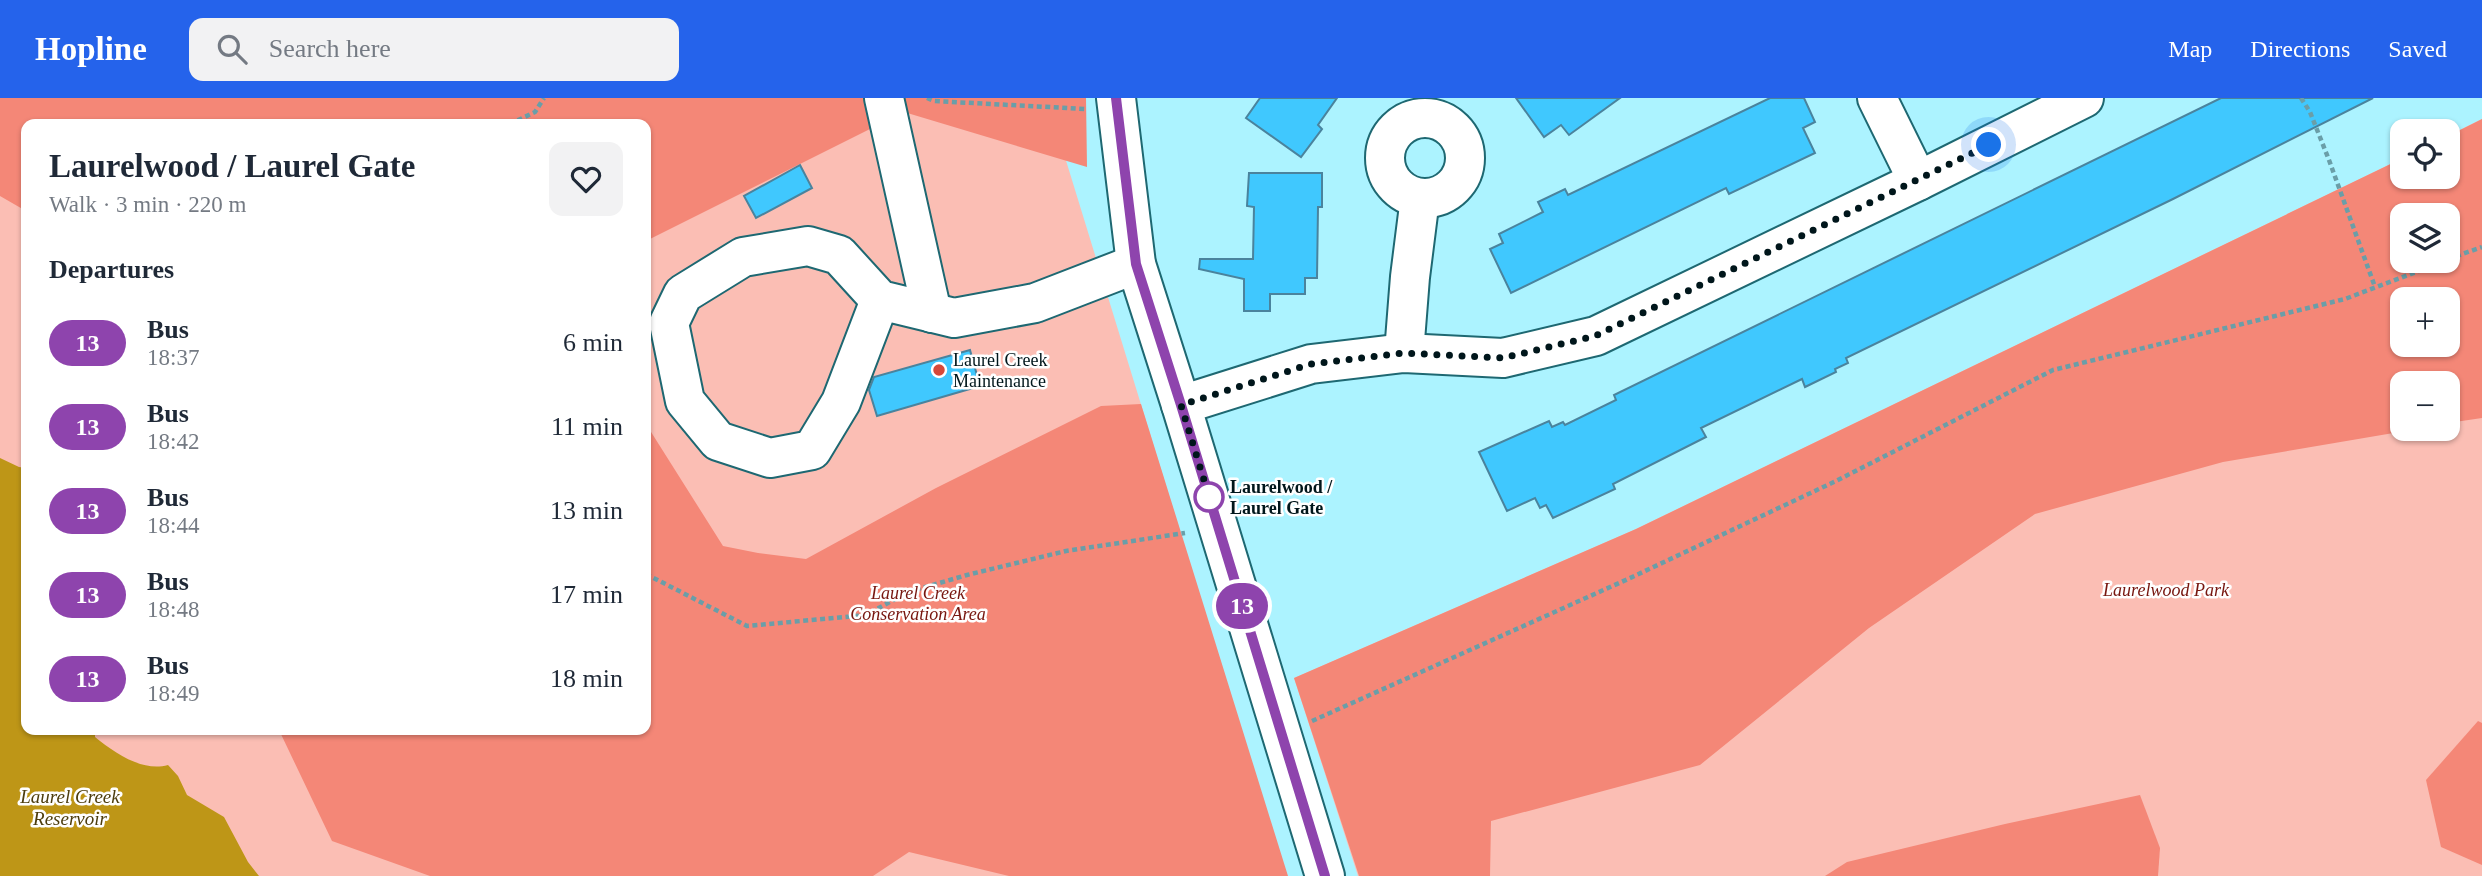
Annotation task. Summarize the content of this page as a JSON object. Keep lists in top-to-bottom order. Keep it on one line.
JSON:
{"water":["Laurel Creek Reservoir"],"parks":["Laurelwood Park","Laurel Creek Conservation Area"],"places":["Laurel Creek Maintenance","Laurelwood / Laurel Gate"],"lines":["bus line 13"],"page":{"header":"Hopline","search":"Search here","nav":["Map","Directions","Saved"],"on_map":"13","map_buttons":["+","−"],"heading":[["Laurelwood / Laurel Gate","Walk · 3 min · 220 m"],"Departures"],"list":[{"mark":"13","name":"Bus","note":"18:37","value":"6 min"},{"mark":"13","name":"Bus","note":"18:42","value":"11 min"},{"mark":"13","name":"Bus","note":"18:44","value":"13 min"},{"mark":"13","name":"Bus","note":"18:48","value":"17 min"},{"mark":"13","name":"Bus","note":"18:49","value":"18 min"}]}}
